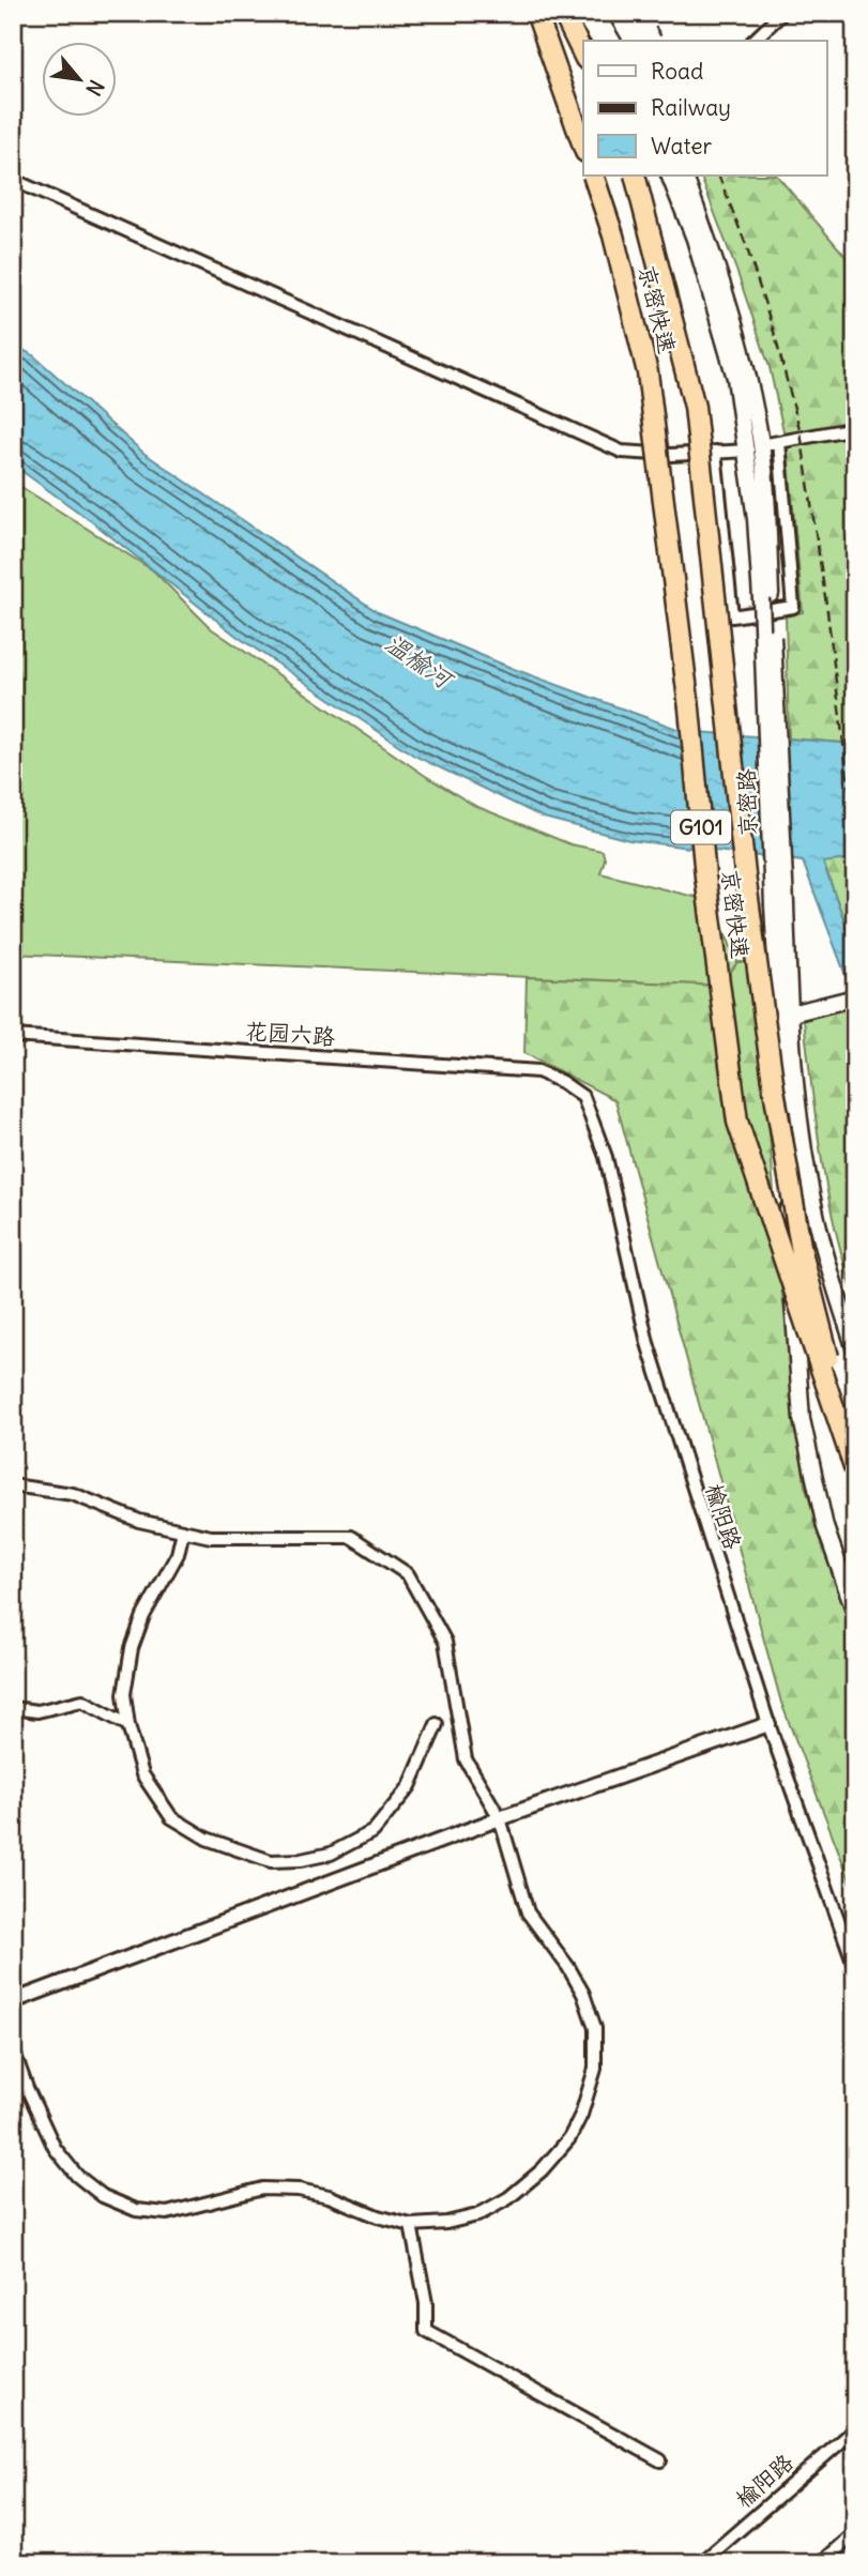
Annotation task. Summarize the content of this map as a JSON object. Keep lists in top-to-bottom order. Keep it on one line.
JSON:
{"streets":{"highway":["京密快速","G101"],"main road":["京密路"],"street":["花园六路","榆阳路"]},"crossings":[["花园六路","榆阳路"]],"water":["温榆河"],"legend":["Road","Railway","Water"],"north":"bottom right"}
